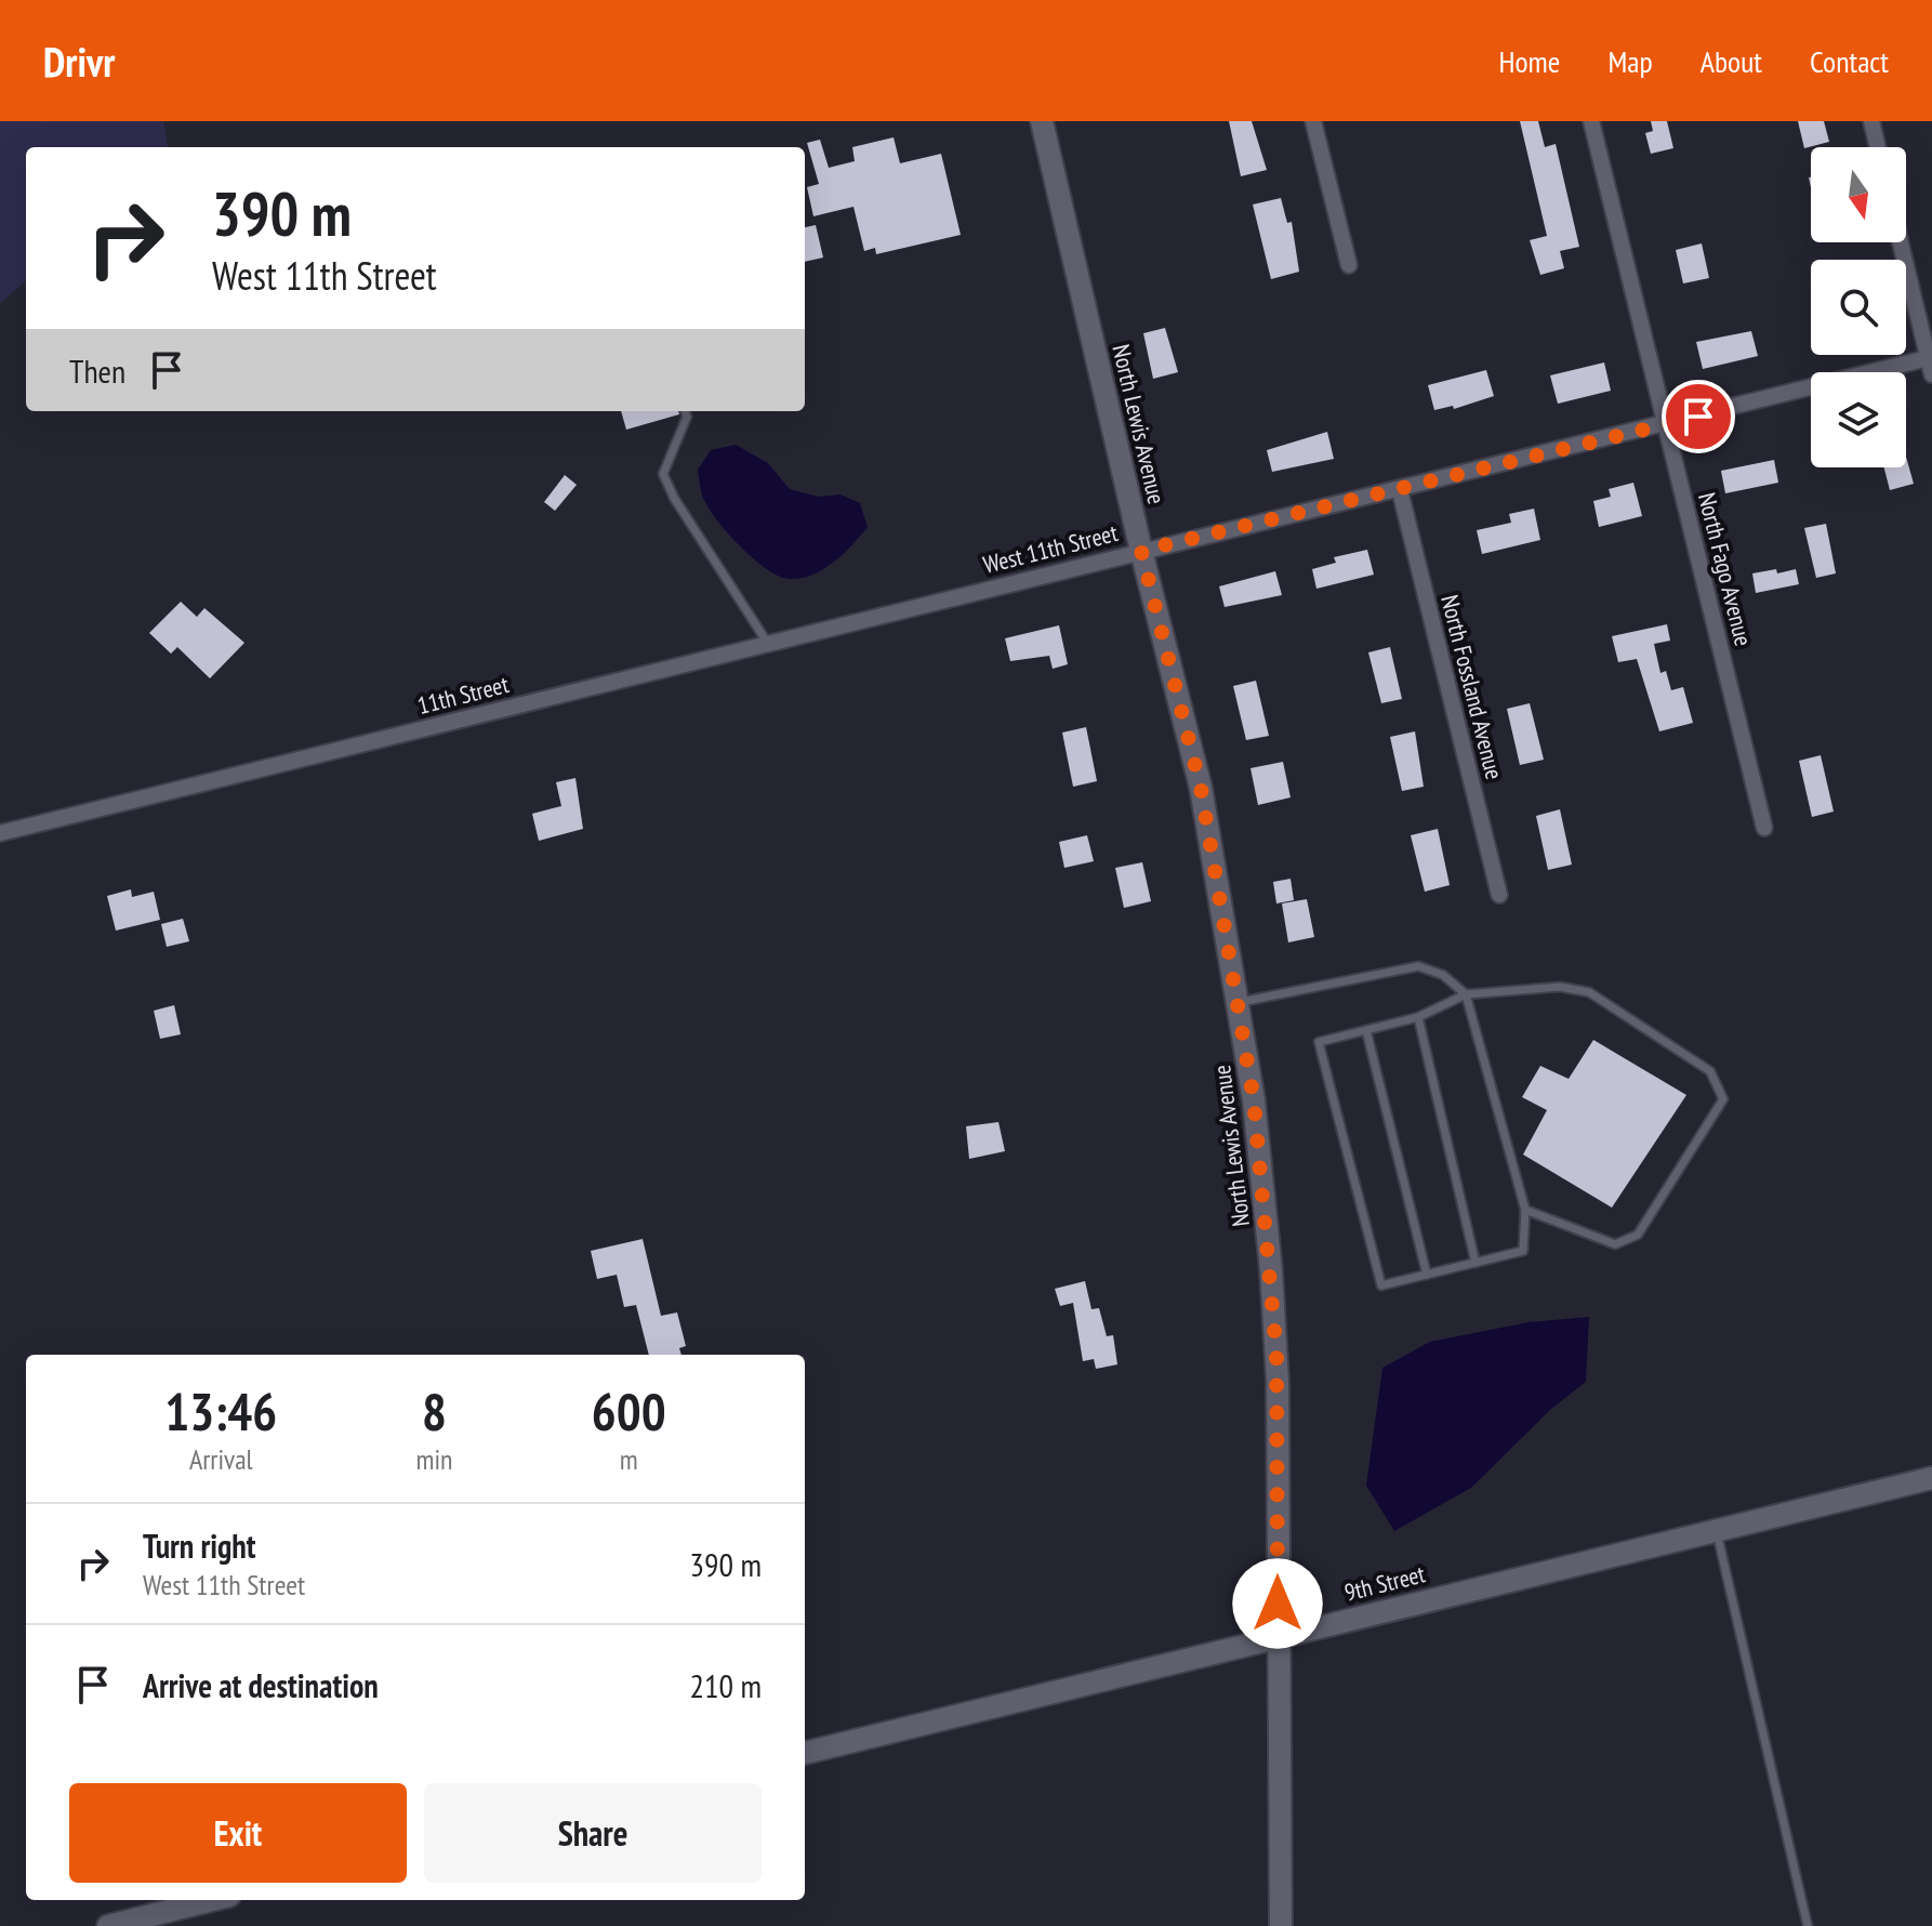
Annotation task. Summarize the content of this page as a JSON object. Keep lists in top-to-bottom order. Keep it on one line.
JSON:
{"streets":{"main road":["North Lewis Avenue","9th Street"],"street":["West 11th Street","North Fago Avenue","North Fossland Avenue","11th Street"]},"crossings":[["North Lewis Avenue","West 11th Street"],["North Lewis Avenue","9th Street"],["West 11th Street","North Fago Avenue"],["West 11th Street","North Fossland Avenue"],["West 11th Street","11th Street"]],"north":"bottom","page":{"header":"Drivr","nav":["Home","Map","About","Contact"],"turn":["390 m","West 11th Street"],"then":"Then","eta":["13:46","Arrival","8","min","600","m"],"list":[{"name":"Turn right","note":"West 11th Street","value":"390 m"},{"name":"Arrive at destination","value":"210 m"}],"buttons":["Exit","Share"]}}
